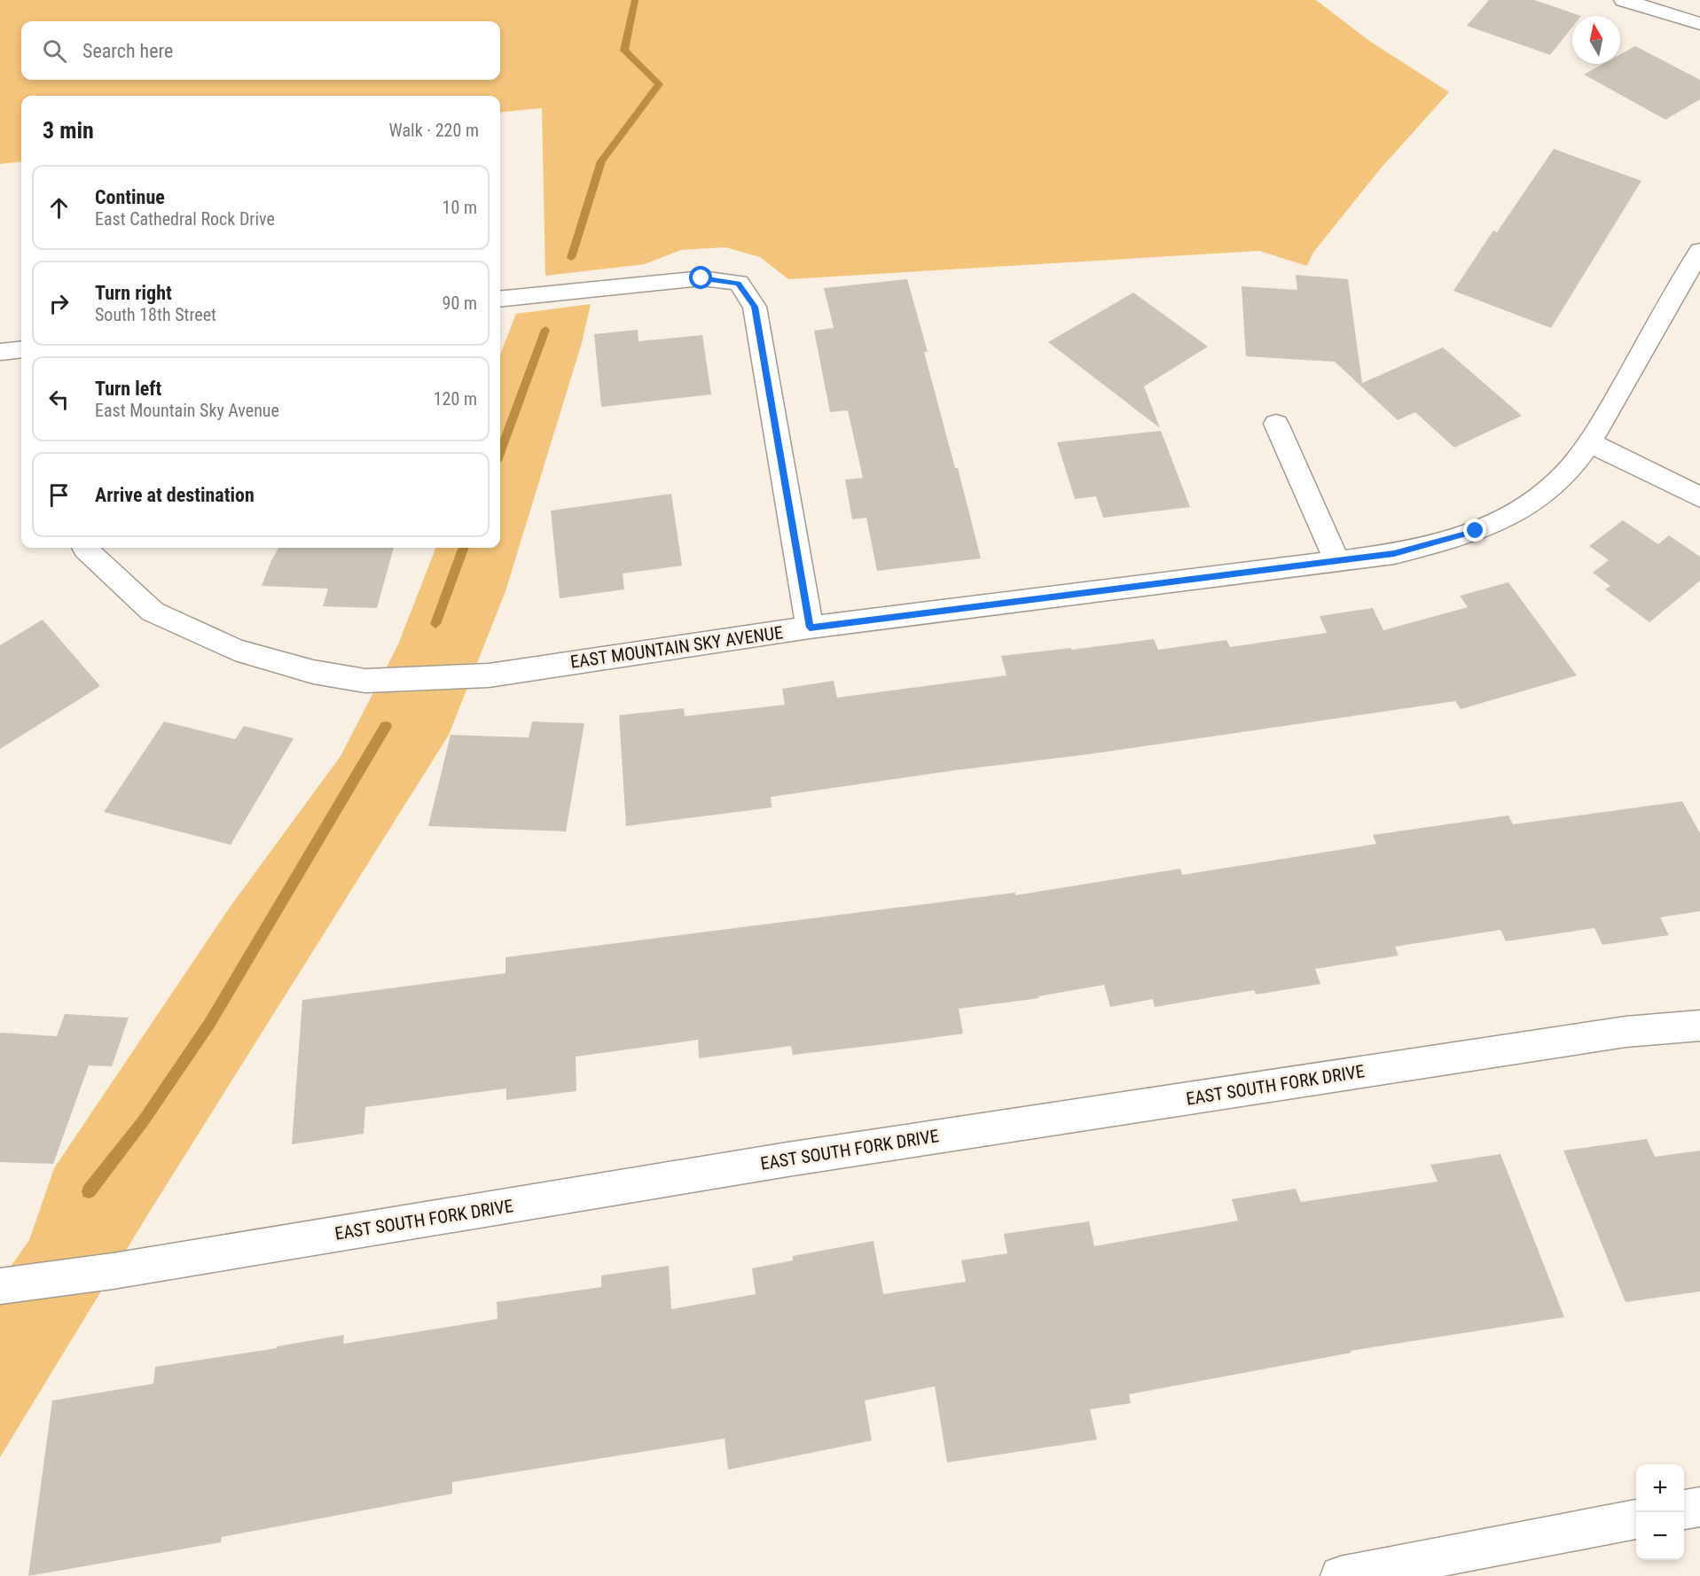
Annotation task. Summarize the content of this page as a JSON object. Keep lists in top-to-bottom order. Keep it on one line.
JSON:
{"streets":{"street":["EAST MOUNTAIN SKY AVENUE","EAST SOUTH FORK DRIVE"]},"north":"top","page":{"search":"Search here","heading":["3 min","Walk · 220 m"],"list":[["Continue","East Cathedral Rock Drive","10 m"],["Turn right","South 18th Street","90 m"],["Turn left","East Mountain Sky Avenue","120 m"],"Arrive at destination"],"map_buttons":["+","−"]}}
